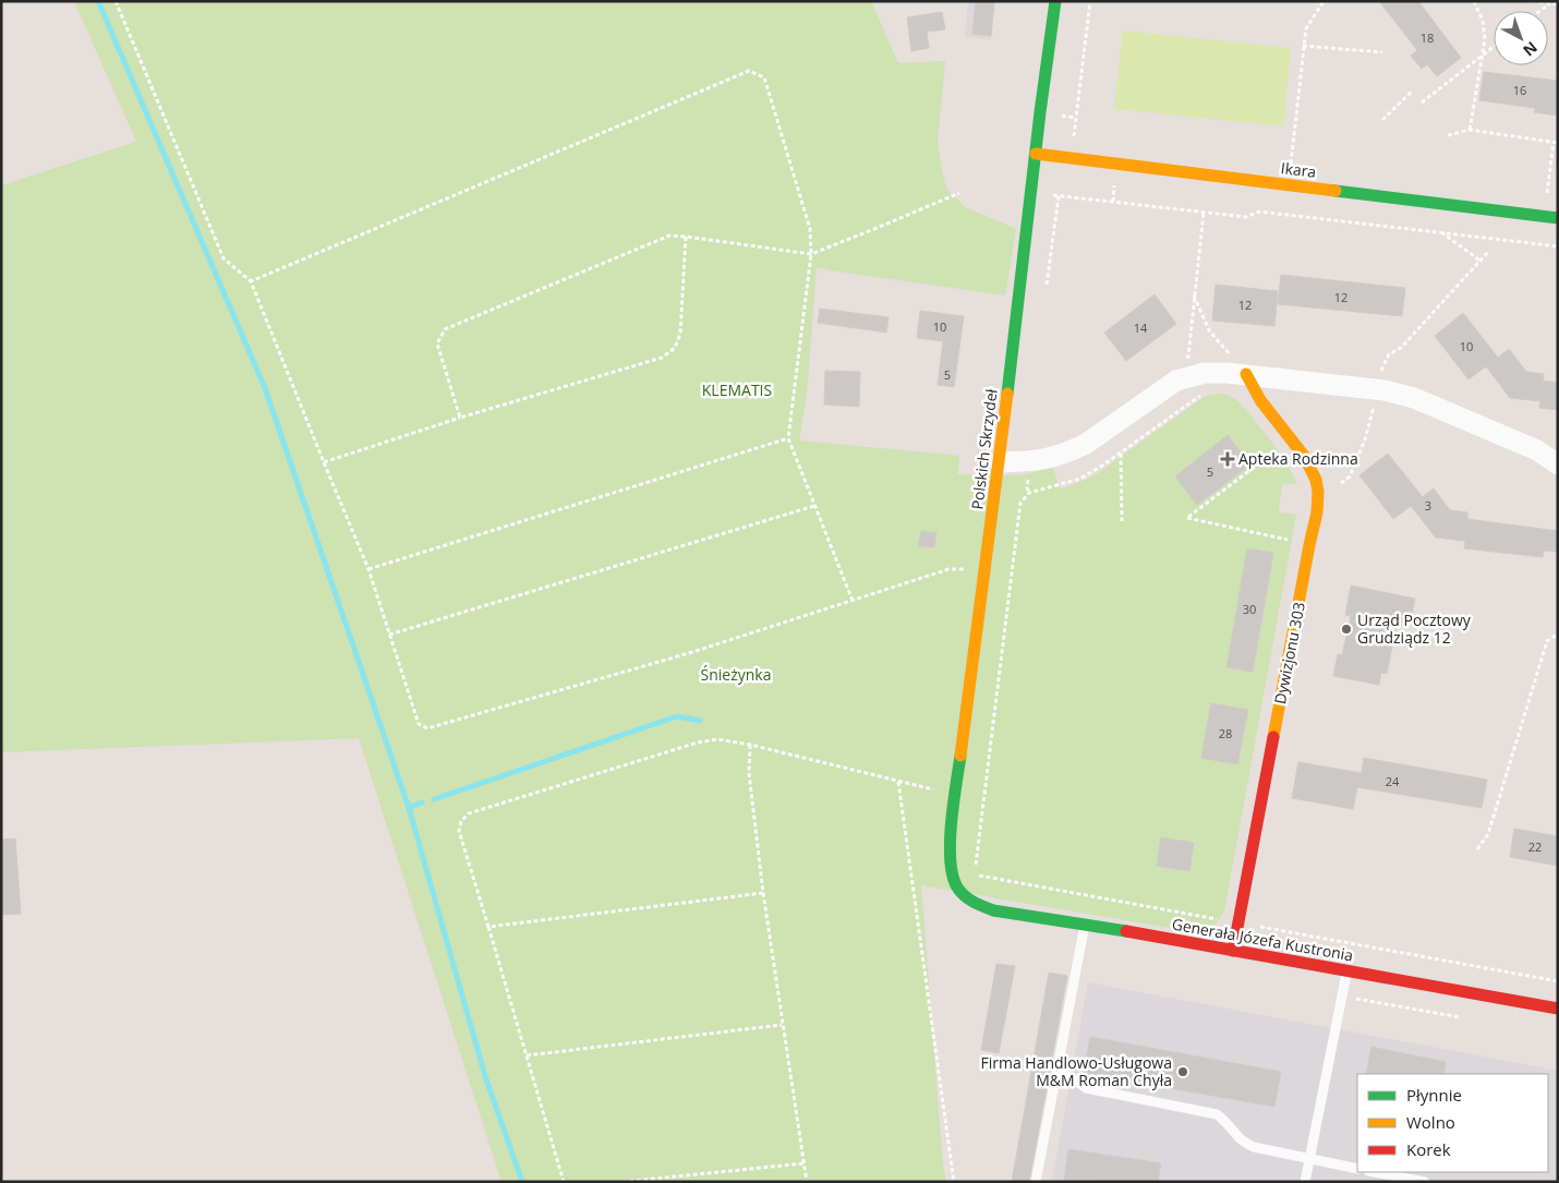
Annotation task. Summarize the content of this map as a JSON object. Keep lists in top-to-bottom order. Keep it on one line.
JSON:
{"streets":{"street":["Ikara","Polskich Skrzydeł","Dywizjonu 303","Generała Józefa Kustronia"]},"crossings":[["Ikara","Polskich Skrzydeł"],["Polskich Skrzydeł","Generała Józefa Kustronia"],["Dywizjonu 303","Generała Józefa Kustronia"]],"parks":["KLEMATIS","Śnieżynka"],"places":{"health":["Apteka Rodzinna"],"other":["Urząd Pocztowy Grudziądz 12","Firma Handlowo-Usługowa M&M Roman Chyła"]},"house_numbers":["18","16","12","12","10","14","10","5","5","3","30","28","24","22"],"legend":["Płynnie","Wolno","Korek"],"north":"bottom right"}
